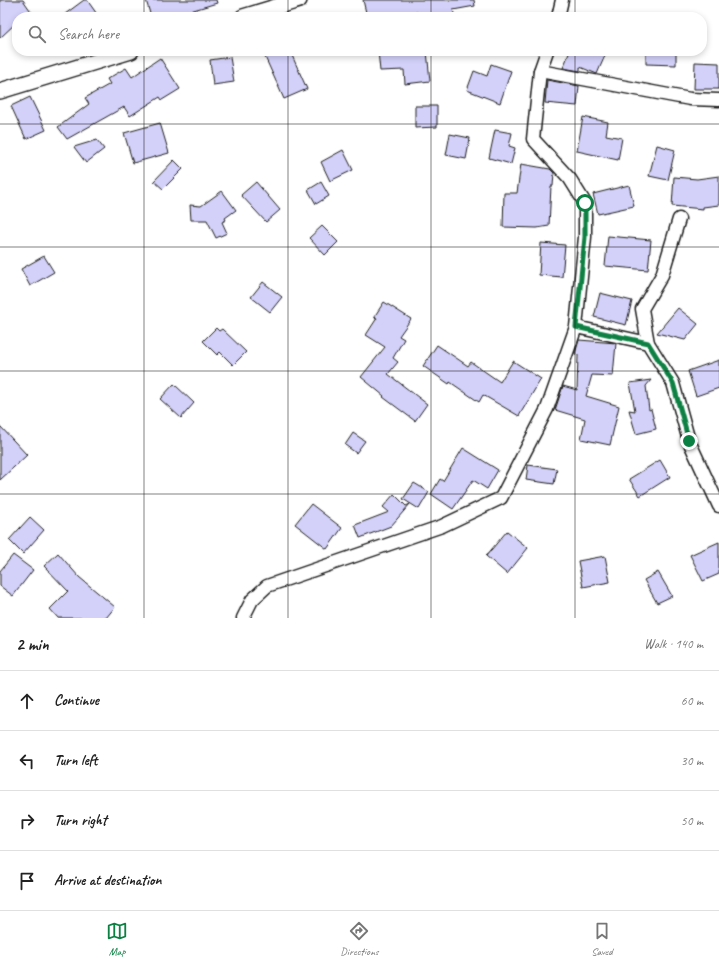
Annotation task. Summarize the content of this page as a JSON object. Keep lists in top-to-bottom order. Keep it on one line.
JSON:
{"page":{"search":"Search here","heading":["2 min","Walk · 140 m"],"list":[["Continue","60 m"],["Turn left","30 m"],["Turn right","50 m"],"Arrive at destination"],"nav":["Map","Directions","Saved"]}}
